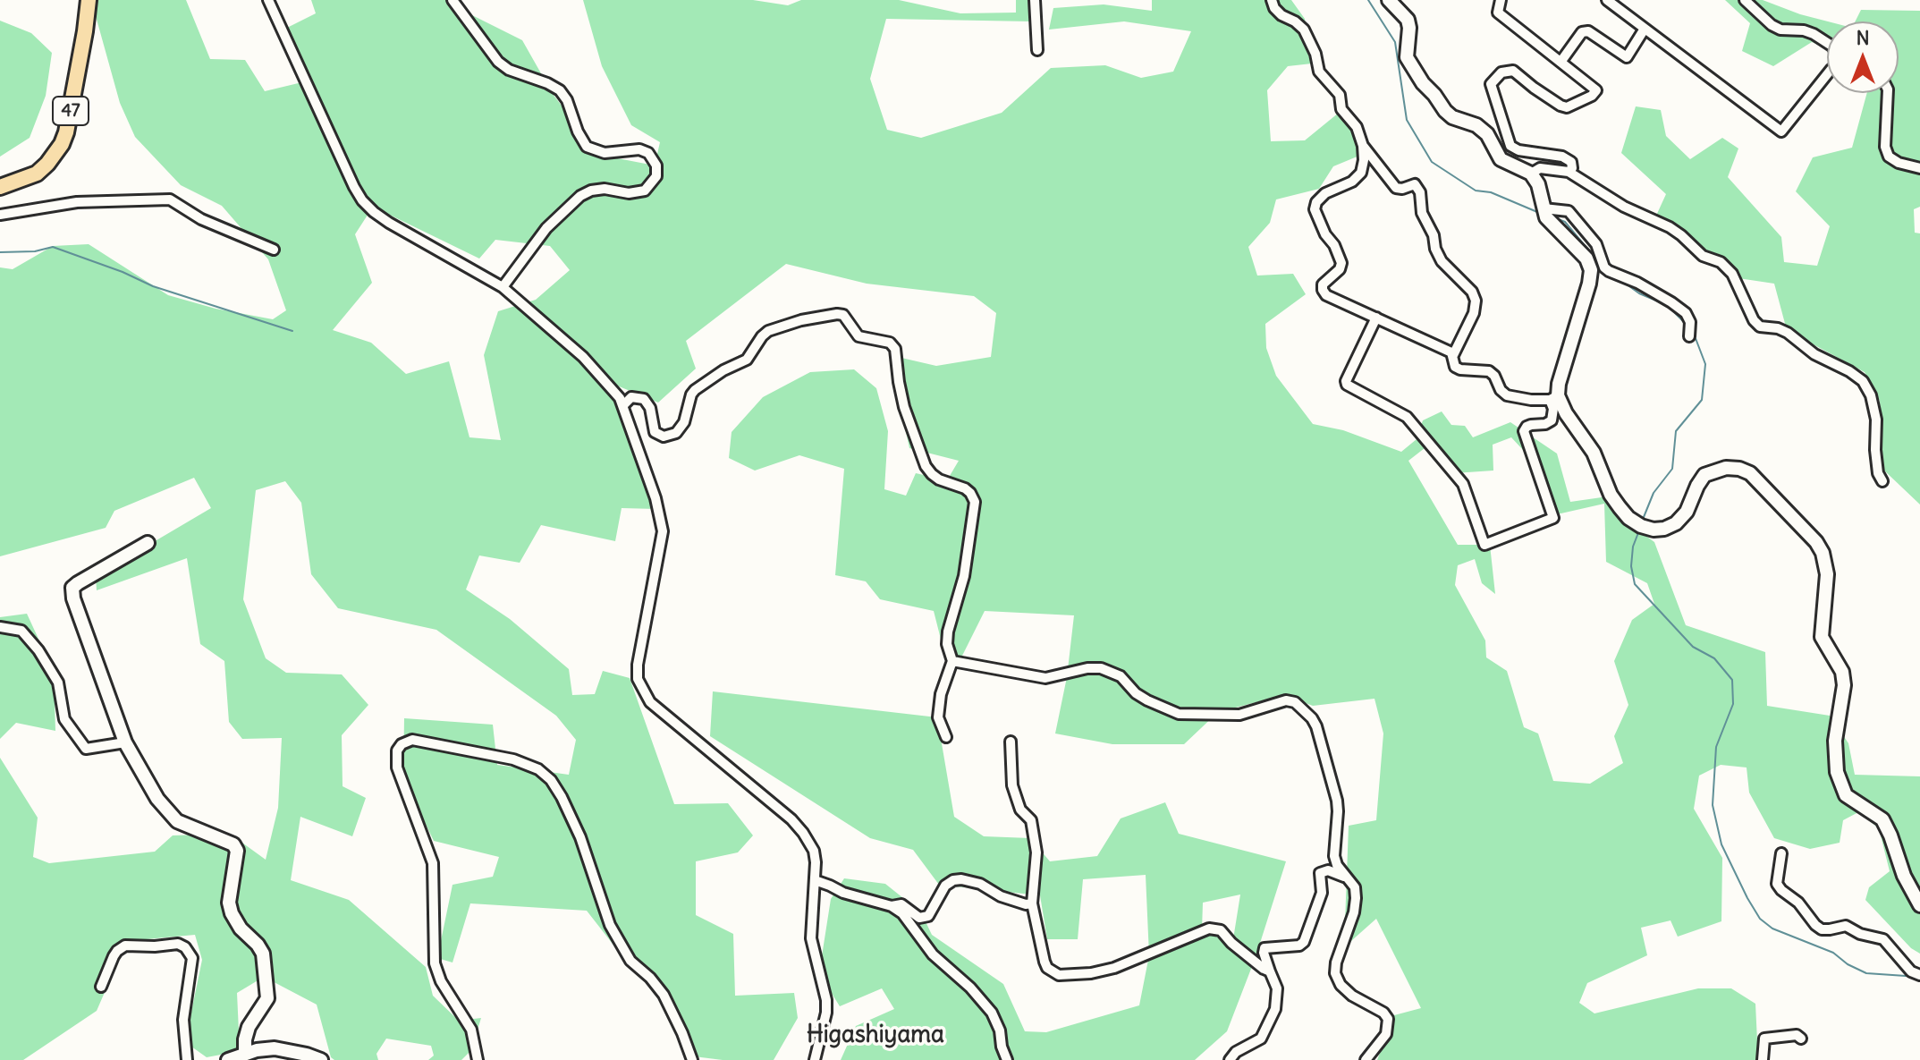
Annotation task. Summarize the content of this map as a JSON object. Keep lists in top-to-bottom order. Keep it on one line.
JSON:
{"streets":{"main road":["47"]},"districts":["Higashiyama"],"north":"top"}
